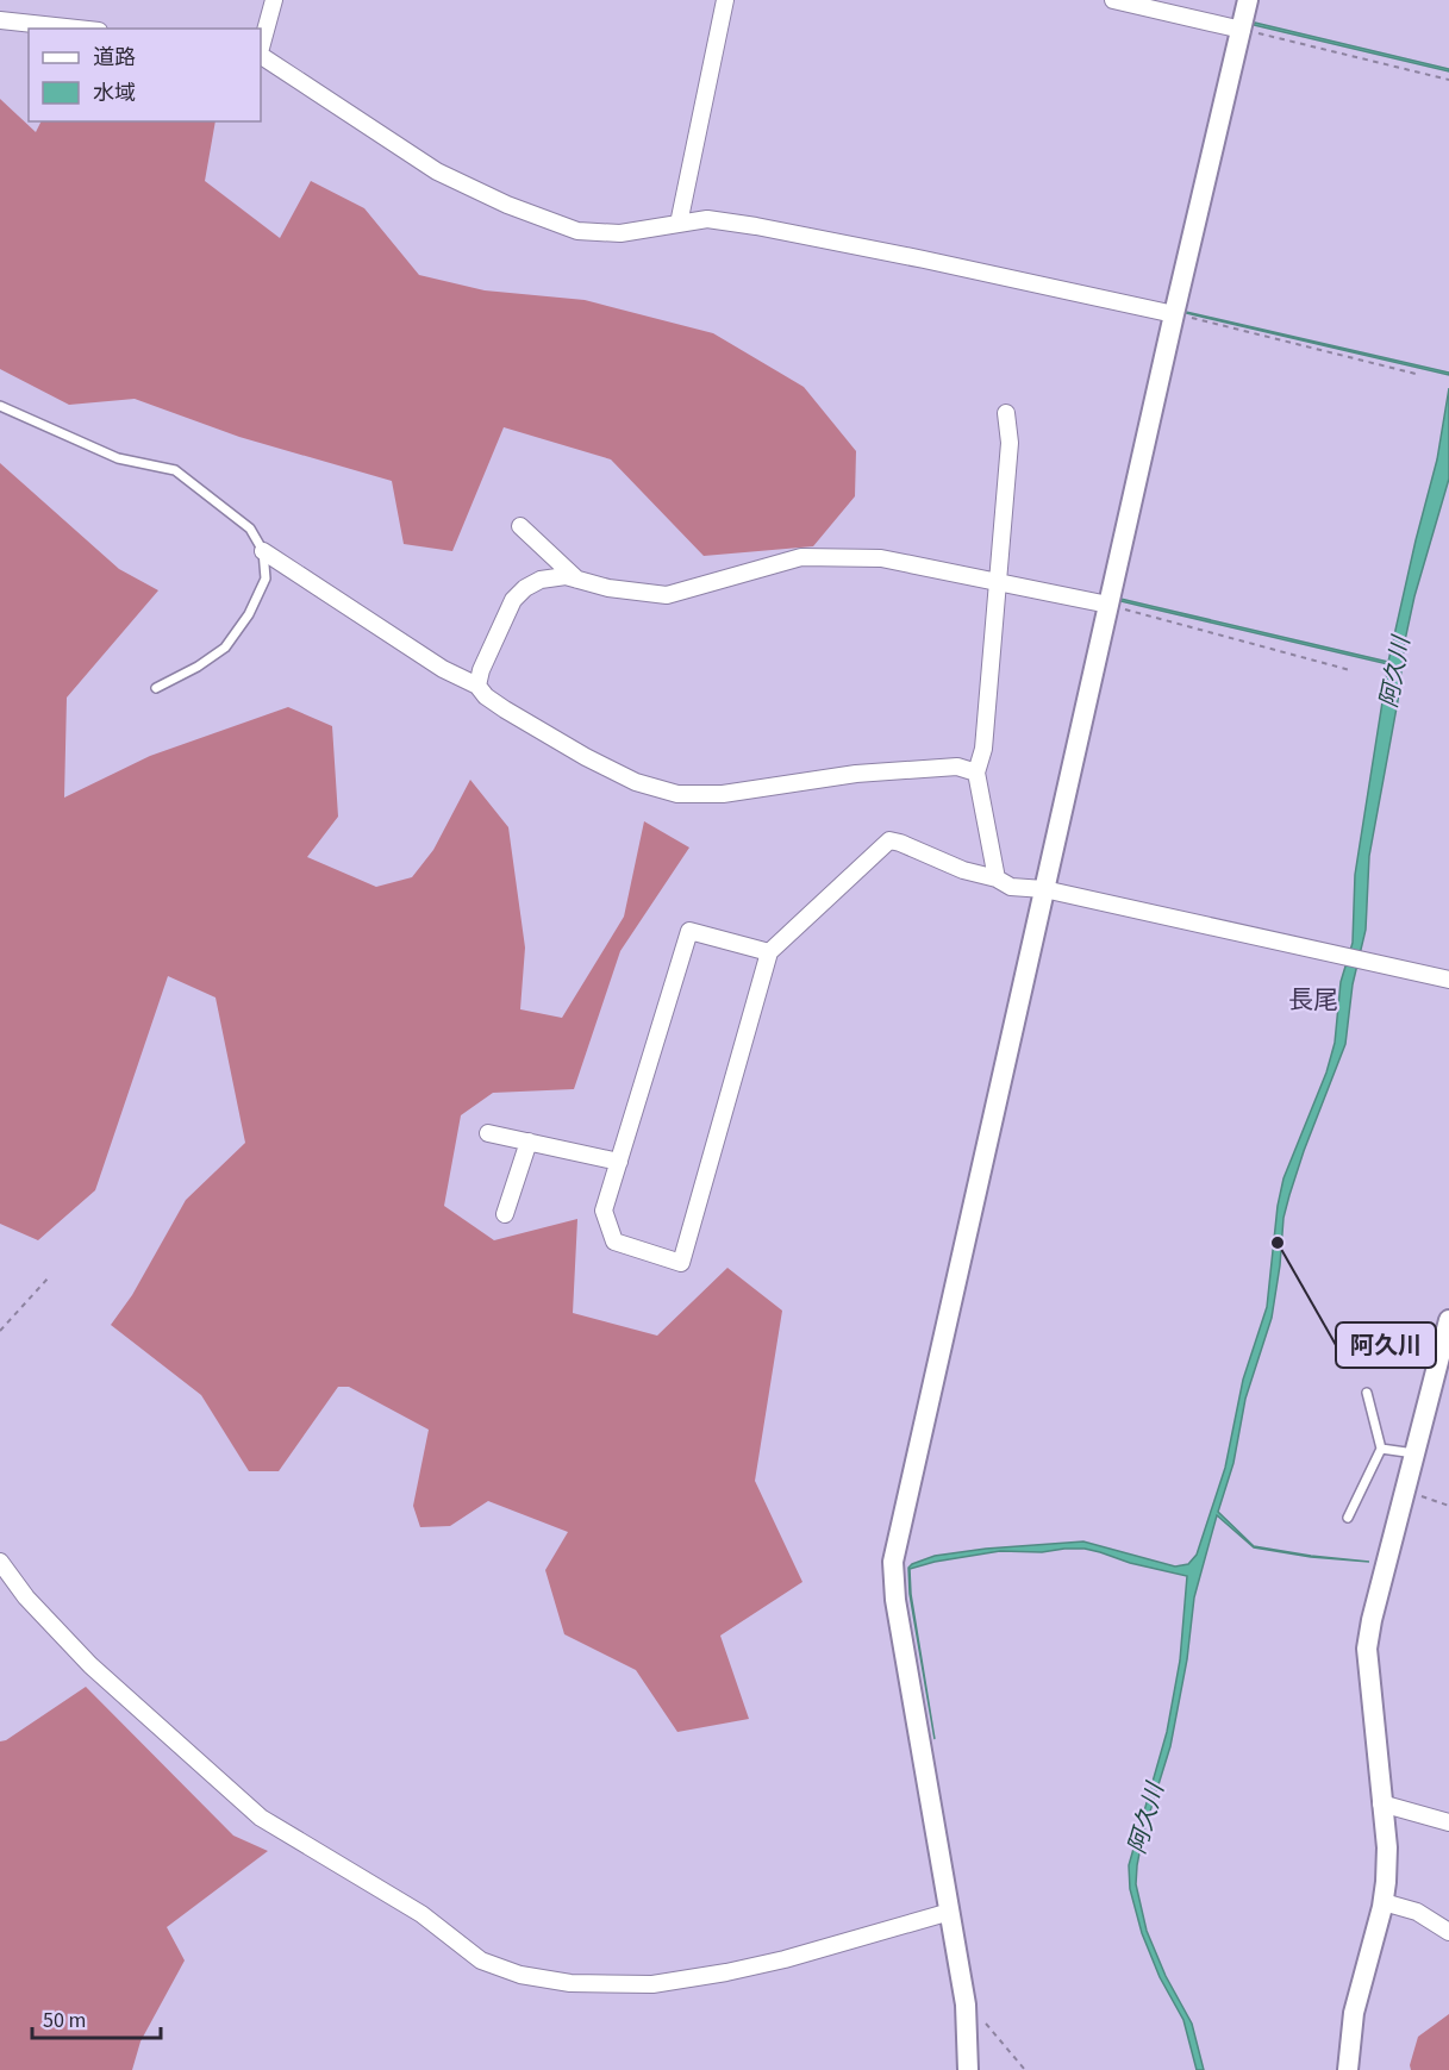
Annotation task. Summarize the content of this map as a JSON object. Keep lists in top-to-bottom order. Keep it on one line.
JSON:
{"districts":["長尾"],"water":["阿久川"],"places":["阿久川"],"legend":["道路","水域"],"scale_bar":"50 m"}
